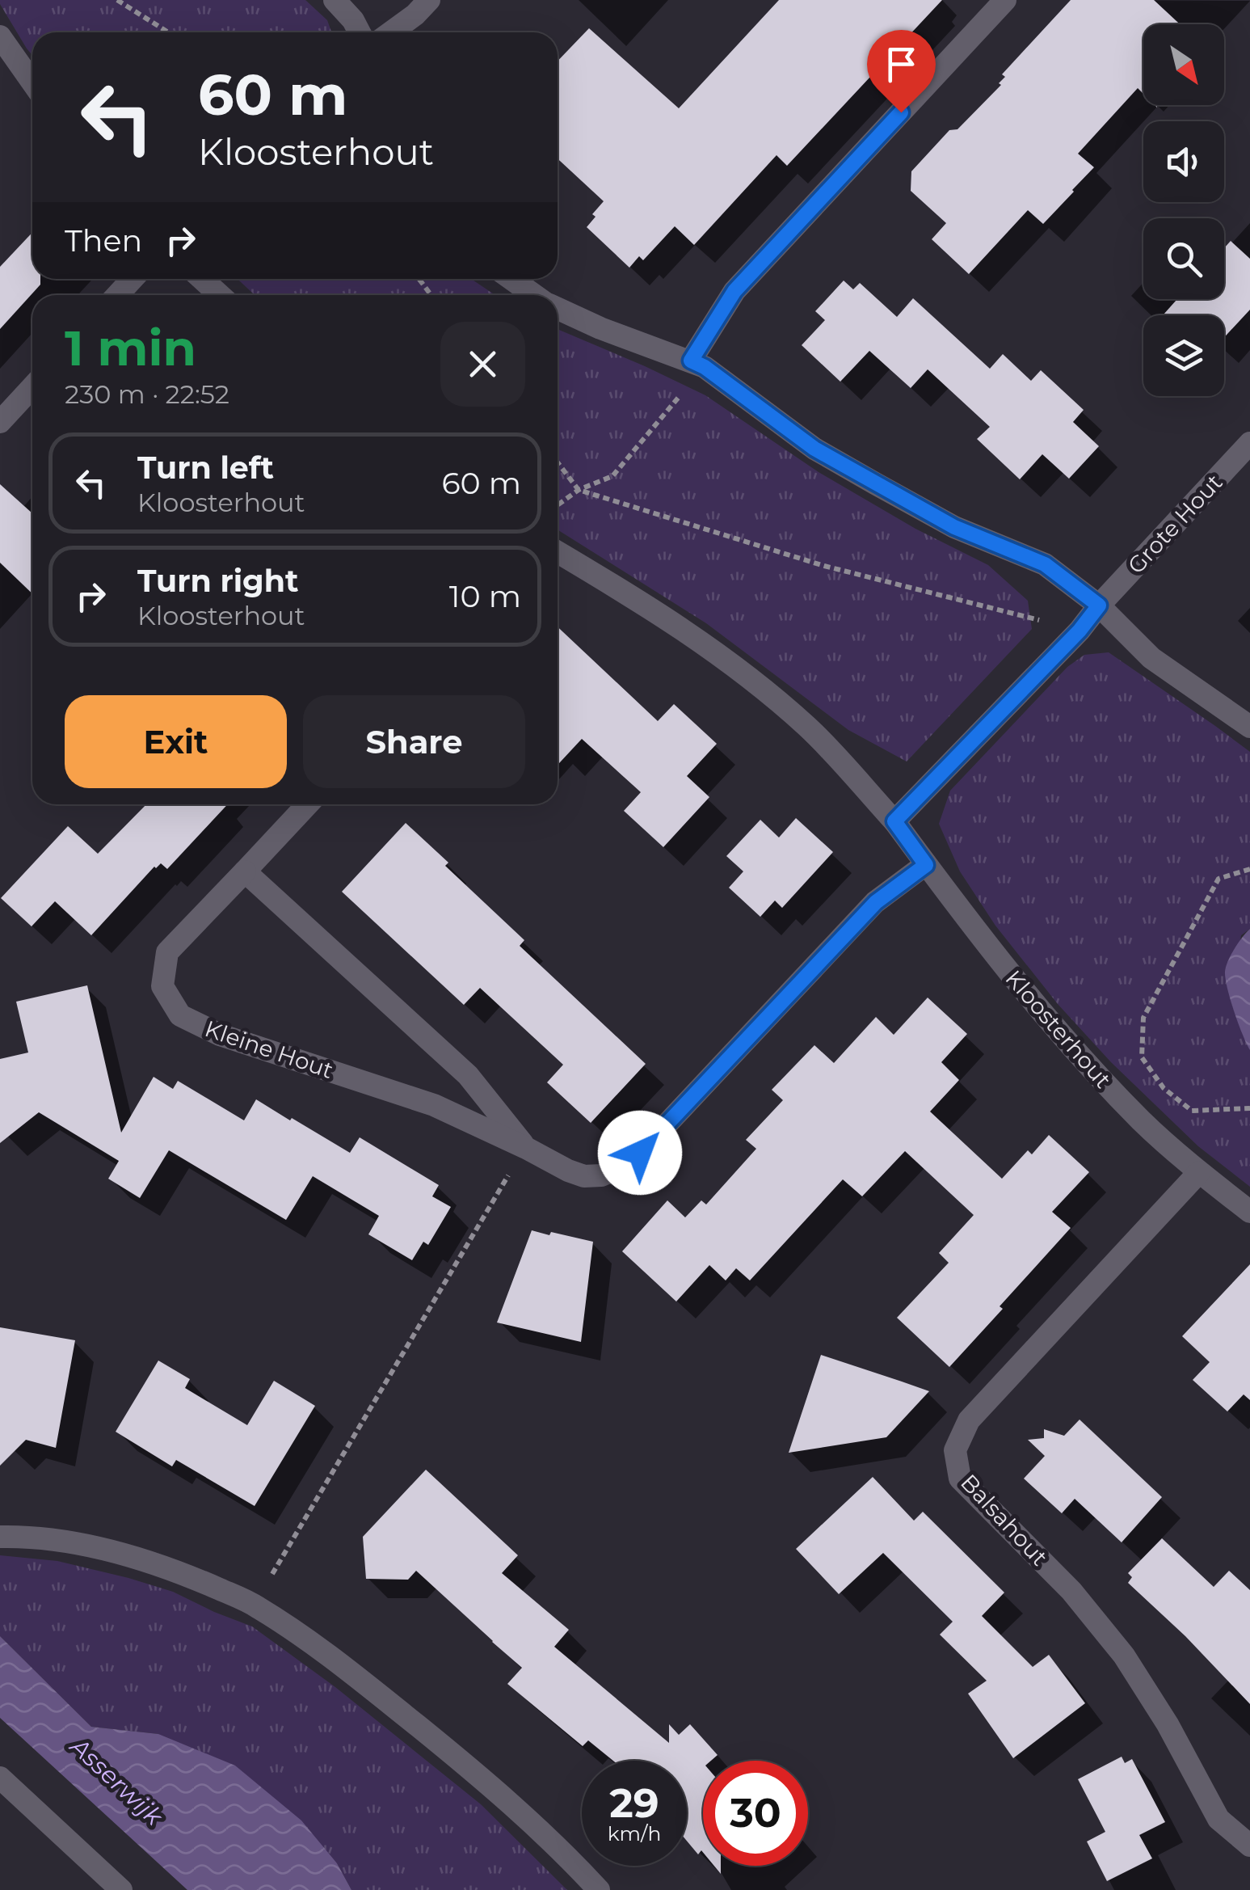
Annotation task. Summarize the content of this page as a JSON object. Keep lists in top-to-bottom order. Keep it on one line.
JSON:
{"streets":{"street":["Grote Hout","Kloosterhout","Kleine Hout","Balsahout"]},"crossings":[["Kloosterhout","Kleine Hout"],["Kloosterhout","Balsahout"]],"water":["Asserwijk"],"north":"bottom right","page":{"turn":["60 m","Kloosterhout"],"then":"Then","heading":["1 min","230 m · 22:52"],"list":[{"name":"Turn left","note":"Kloosterhout","value":"60 m"},{"name":"Turn right","note":"Kloosterhout","value":"10 m"}],"buttons":["Exit","Share"],"speed":"29 km/h","limit":"30"}}
